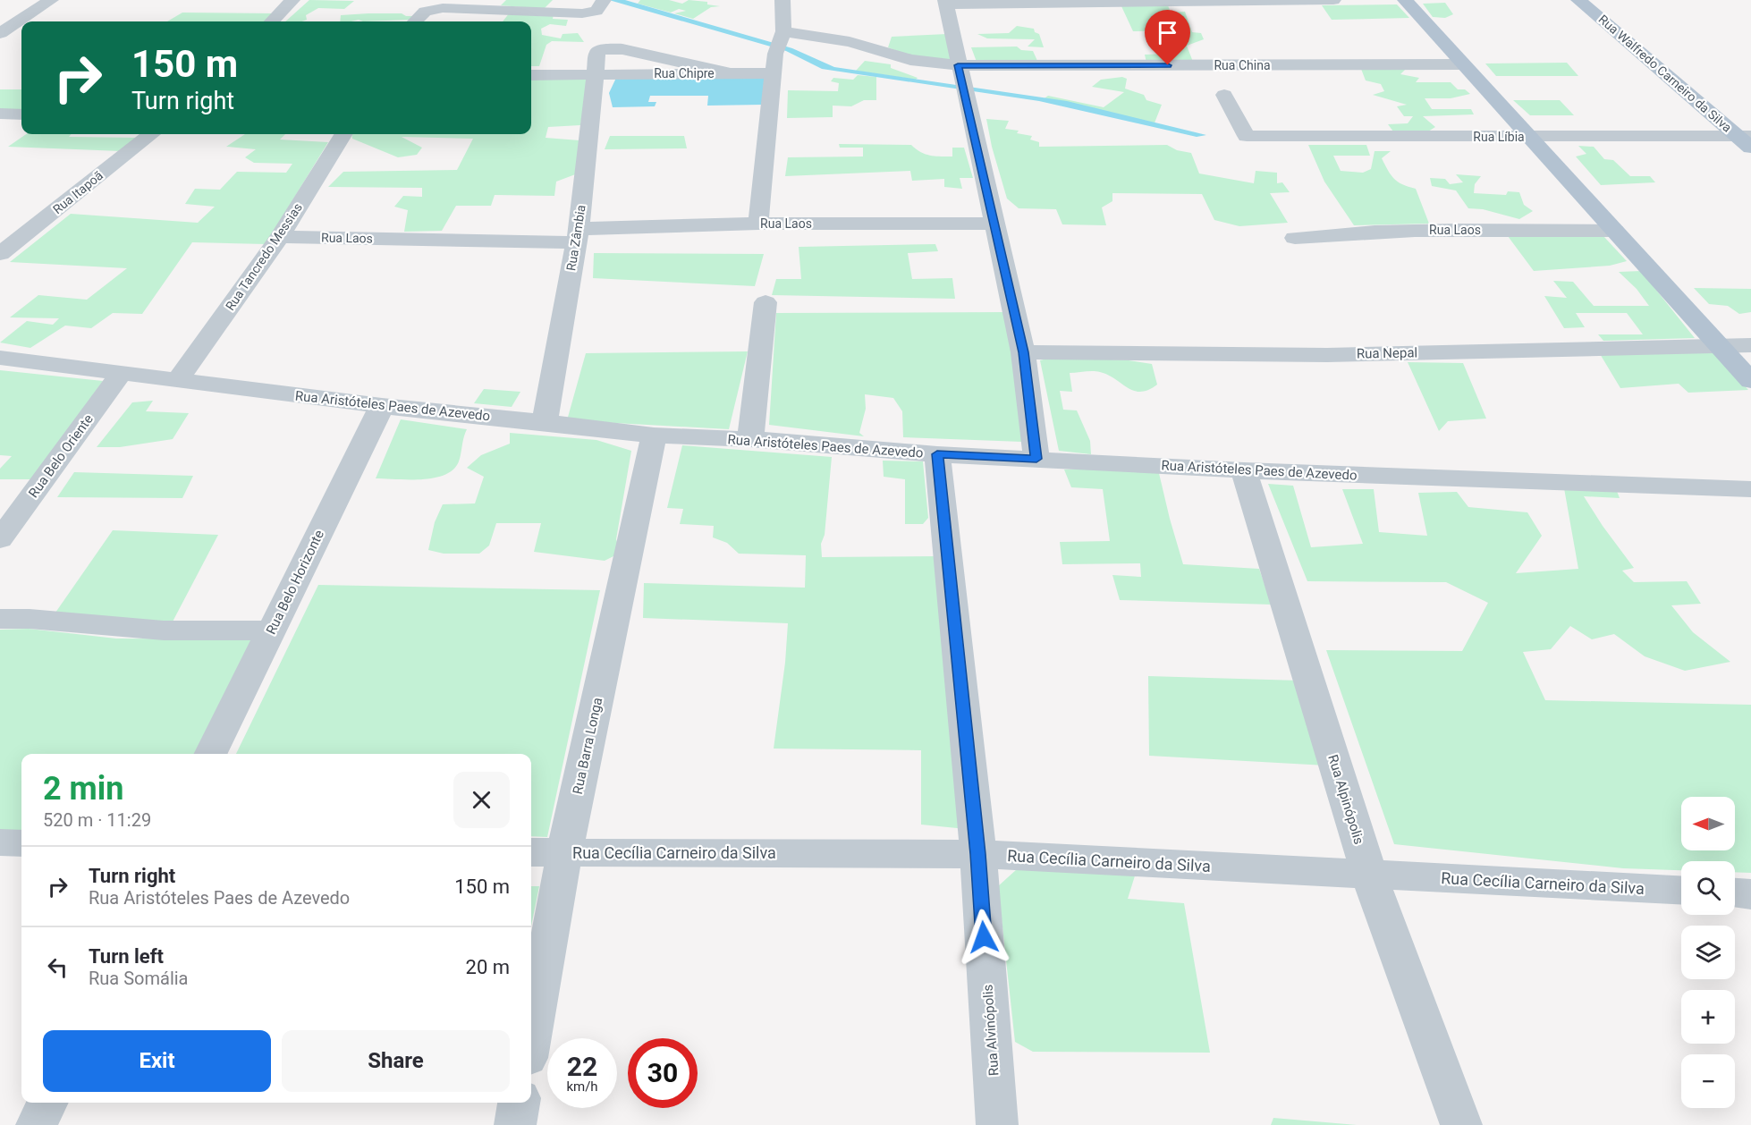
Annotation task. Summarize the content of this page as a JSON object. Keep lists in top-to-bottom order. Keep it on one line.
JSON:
{"streets":{"main road":["Rua Walfredo Carneiro da Silva"],"street":["Rua China","Rua Chipre","Rua Líbia","Rua Itapoã","Rua Laos","Rua Zâmbia","Rua Tancredo Messias","Rua Nepal","Rua Aristóteles Paes de Azevedo","Rua Belo Oriente","Rua Belo Horizonte","Rua Barra Longa","Rua Alpinópolis","Rua Cecília Carneiro da Silva","Rua Alvinópolis"]},"crossings":[["Rua Chipre","Rua Zâmbia"],["Rua Walfredo Carneiro da Silva","Rua Líbia"],["Rua Laos","Rua Zâmbia"],["Rua Laos","Rua Tancredo Messias"],["Rua Zâmbia","Rua Aristóteles Paes de Azevedo"],["Rua Tancredo Messias","Rua Aristóteles Paes de Azevedo"],["Rua Aristóteles Paes de Azevedo","Rua Belo Oriente"],["Rua Aristóteles Paes de Azevedo","Rua Belo Horizonte"],["Rua Aristóteles Paes de Azevedo","Rua Barra Longa"],["Rua Aristóteles Paes de Azevedo","Rua Alpinópolis"],["Rua Aristóteles Paes de Azevedo","Rua Alvinópolis"],["Rua Barra Longa","Rua Cecília Carneiro da Silva"],["Rua Alpinópolis","Rua Cecília Carneiro da Silva"],["Rua Cecília Carneiro da Silva","Rua Alvinópolis"]],"north":"left","page":{"turn":["150 m","Turn right"],"heading":["2 min","520 m · 11:29"],"map_buttons":["+","−"],"list":[{"name":"Turn right","note":"Rua Aristóteles Paes de Azevedo","value":"150 m"},{"name":"Turn left","note":"Rua Somália","value":"20 m"}],"buttons":["Exit","Share"],"speed":"22 km/h","limit":"30"}}
